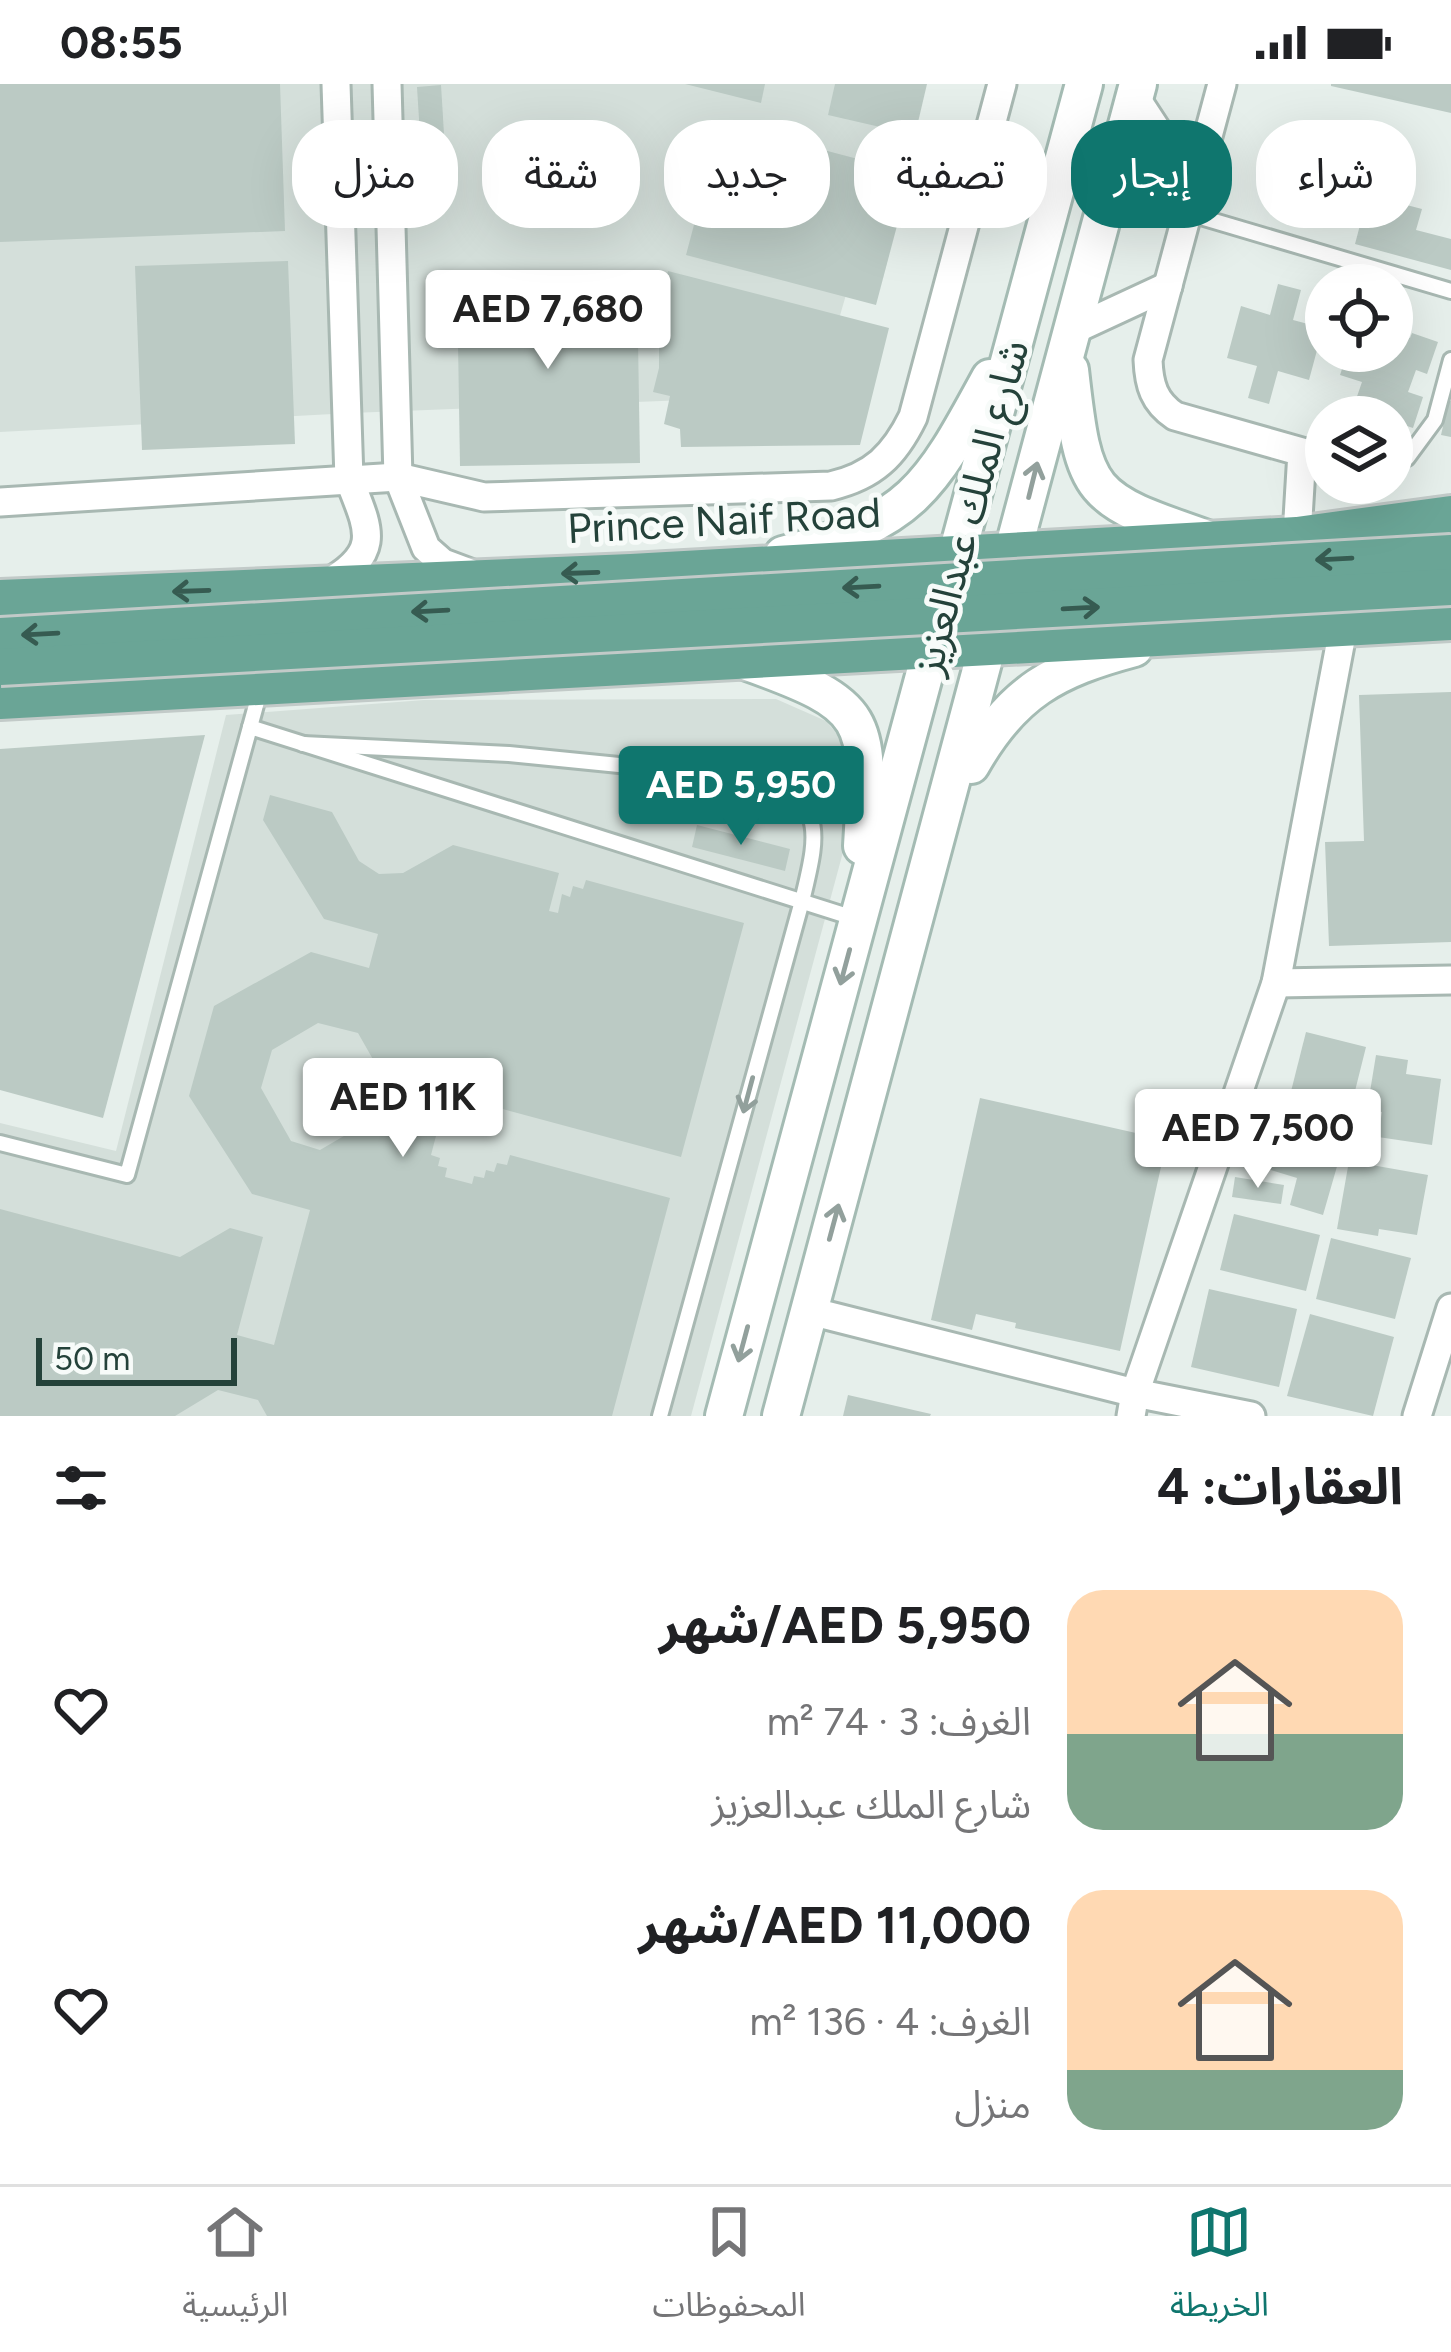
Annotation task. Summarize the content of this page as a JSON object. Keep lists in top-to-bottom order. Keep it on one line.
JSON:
{"streets":{"main road":["Prince Naif Road"],"street":["شارع الملك عبدالعزيز"]},"crossings":[["شارع الملك عبدالعزيز","Prince Naif Road"]],"scale_bar":"50 m","page":{"status":"08:55","chip":["شراء","إيجار","تصفية","جديد","شقة","منزل"],"price":["AED 7,680","AED 5,950","AED 11K","AED 7,500"],"scale":"50 m","heading":"العقارات: 4","list":[{"name":"AED 5,950/شهر","note":"الغرف: 3 · 74 m² · شارع الملك عبدالعزيز"},{"name":"AED 11,000/شهر","note":"الغرف: 4 · 136 m² · منزل"}],"tabs":["الخريطة","المحفوظات","الرئيسية"]}}
